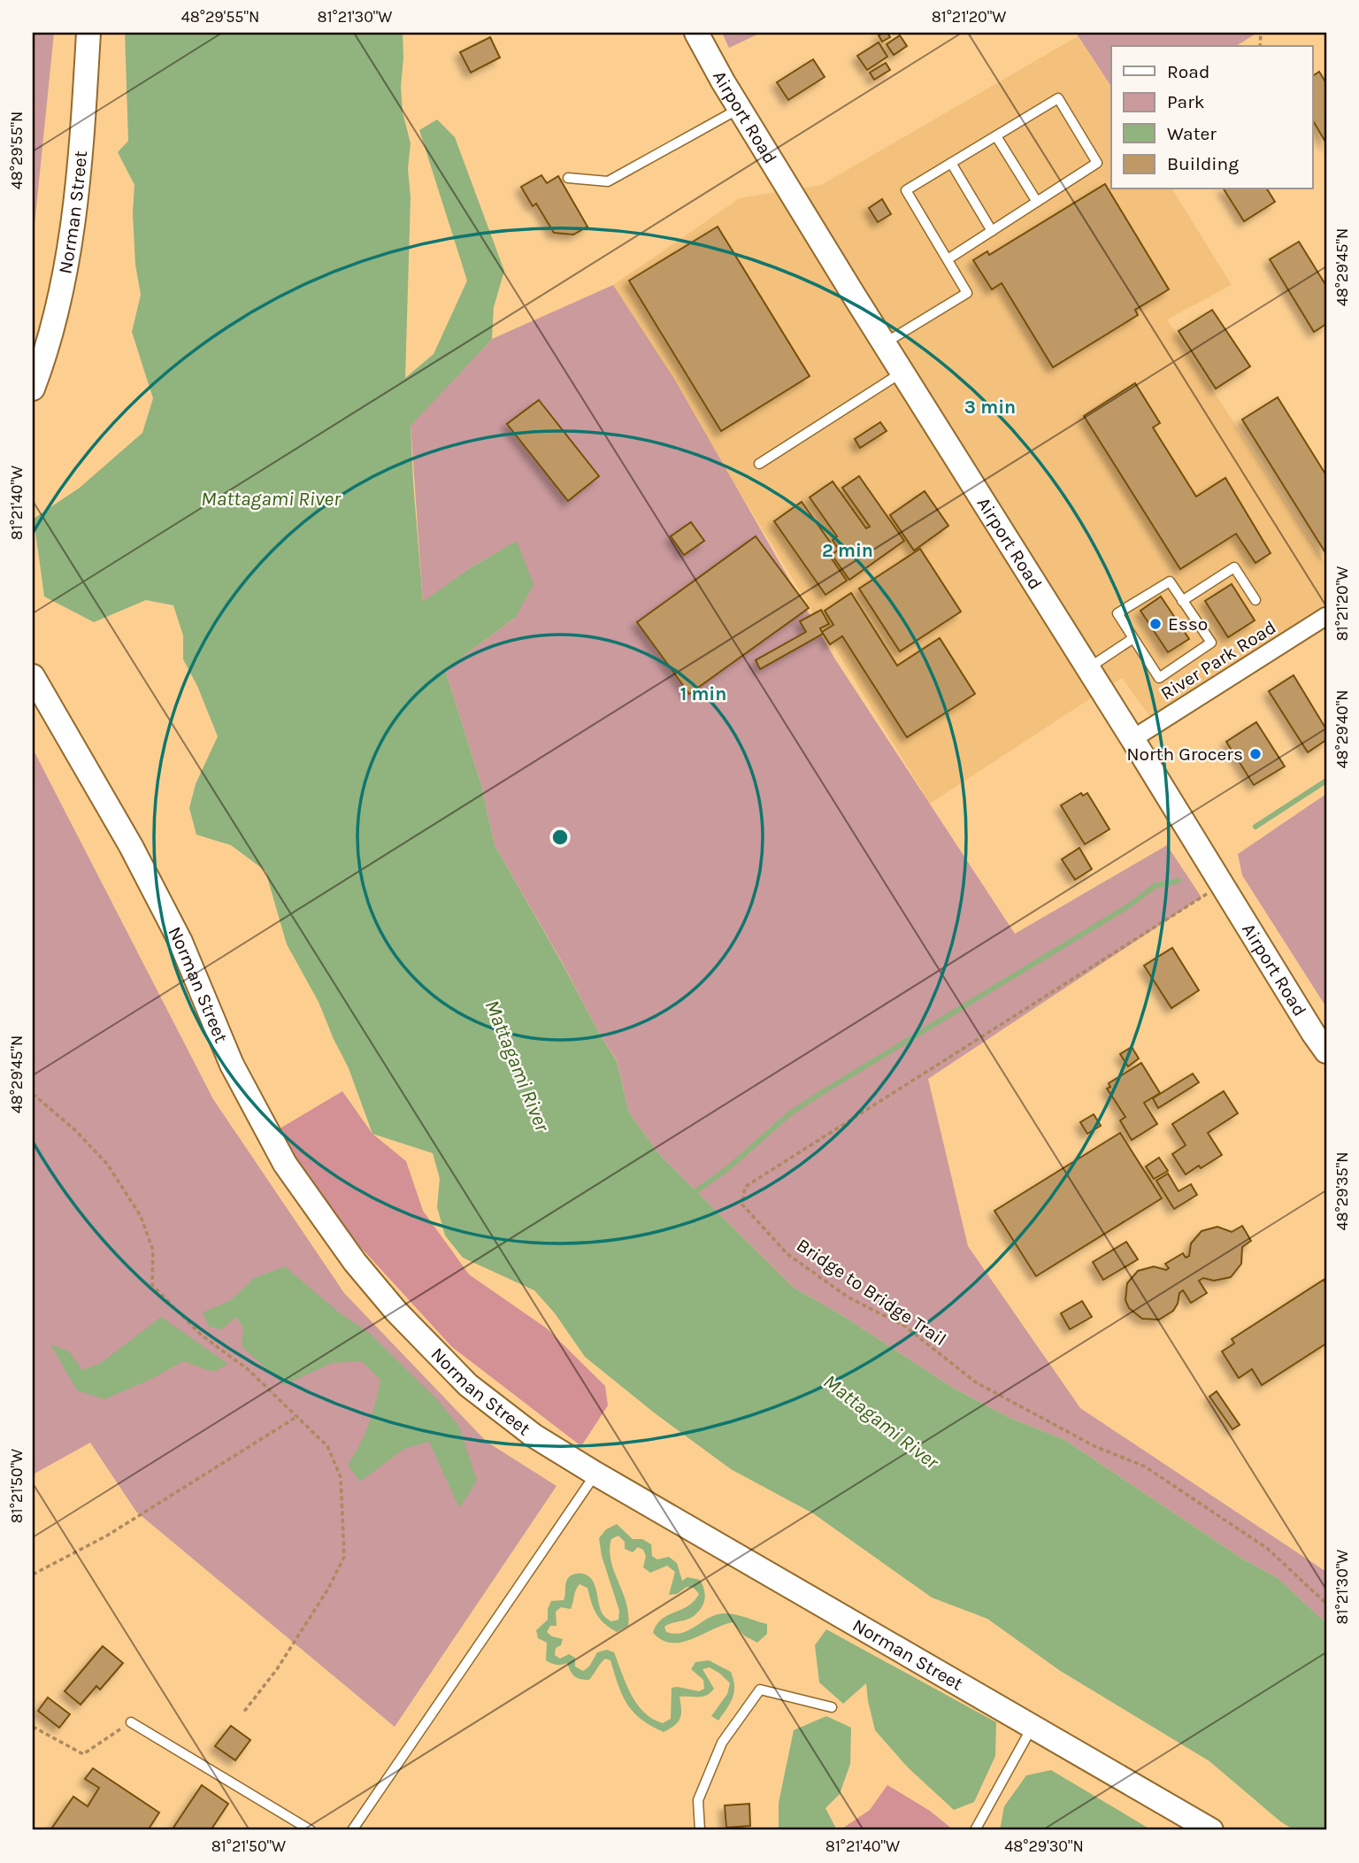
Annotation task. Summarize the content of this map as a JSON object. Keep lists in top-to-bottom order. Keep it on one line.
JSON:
{"streets":{"street":["Airport Road","Norman Street","River Park Road"],"path":["Bridge to Bridge Trail"]},"crossings":[["Airport Road","River Park Road"],["Airport Road","Bridge to Bridge Trail"]],"water":["Mattagami River"],"places":["Esso","North Grocers"],"legend":["Road","Park","Water","Building"],"coordinates":["48°29'55\"N","81°21'30\"W","81°21'20\"W","48°29'45\"N","81°21'40\"W","48°29'40\"N","48°29'35\"N","81°21'50\"W","48°29'30\"N"],"rings":["3 min","2 min","1 min"]}
